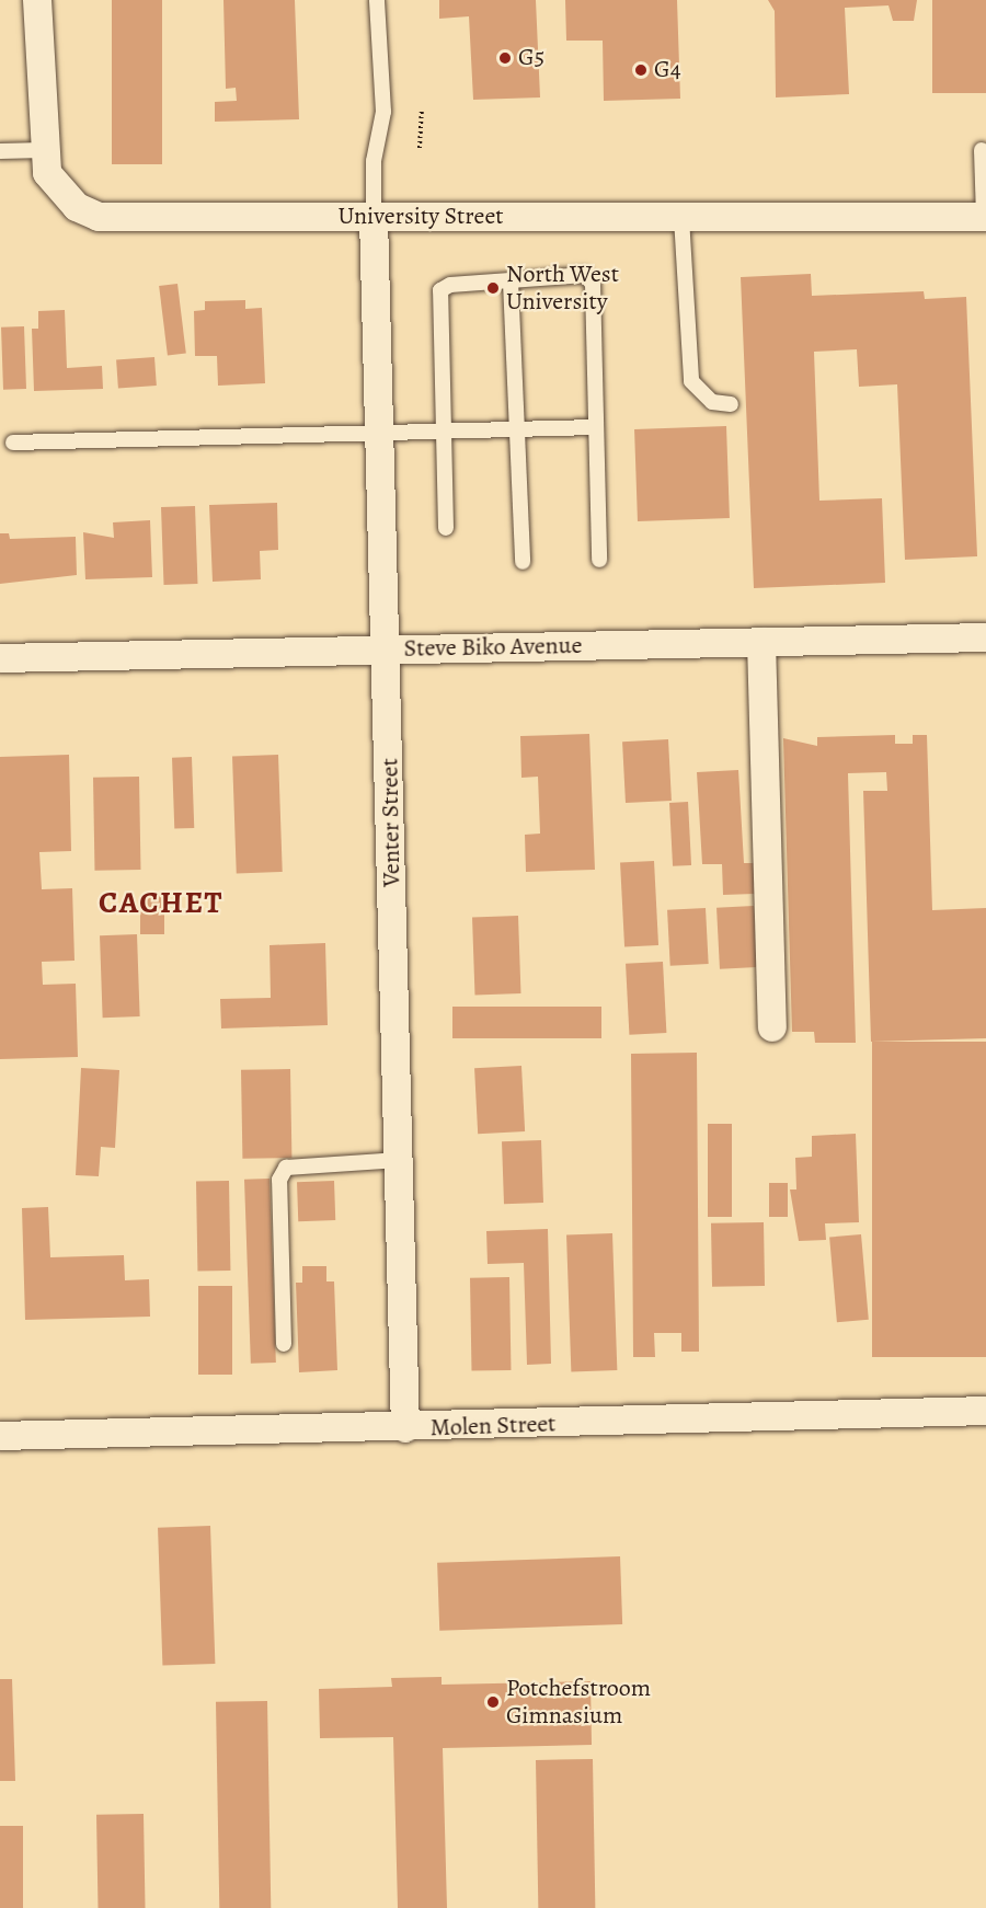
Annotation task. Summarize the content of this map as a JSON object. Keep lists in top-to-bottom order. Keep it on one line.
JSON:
{"streets":{"street":["University Street","Steve Biko Avenue","Venter Street","Molen Street"]},"crossings":[["University Street","Venter Street"],["Steve Biko Avenue","Venter Street"],["Venter Street","Molen Street"]],"districts":["CACHET"],"places":["G5","G4","North West University","Potchefstroom Gimnasium"]}
